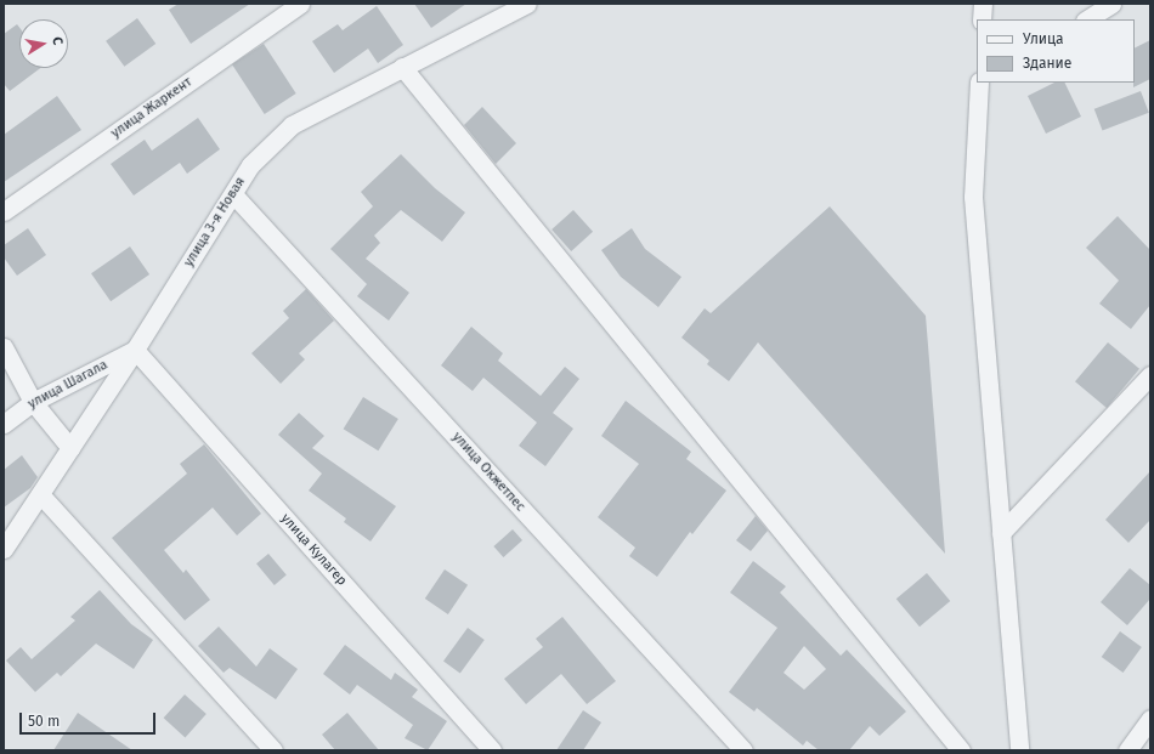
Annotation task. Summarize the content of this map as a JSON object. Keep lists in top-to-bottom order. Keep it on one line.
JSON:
{"streets":{"street":["улица Жаркент","улица 3-я Новая","улица Шагала","улица Окжетпес","улица Кулагер"]},"crossings":[["улица 3-я Новая","улица Шагала"],["улица 3-я Новая","улица Окжетпес"],["улица 3-я Новая","улица Кулагер"],["улица Шагала","улица Кулагер"]],"legend":["Улица","Здание"],"scale_bar":"50 m","north":"right"}
